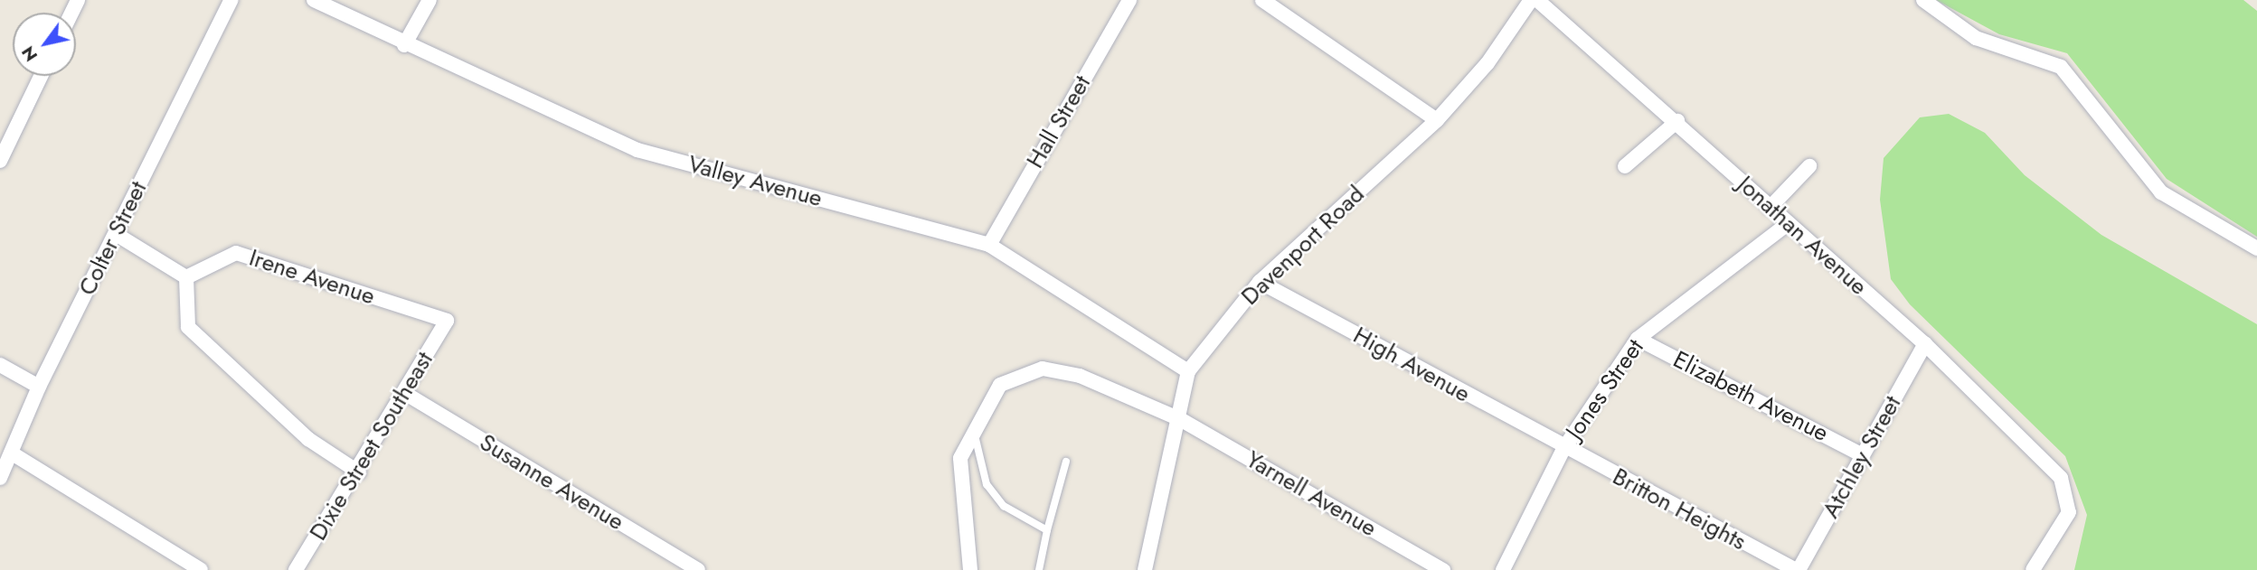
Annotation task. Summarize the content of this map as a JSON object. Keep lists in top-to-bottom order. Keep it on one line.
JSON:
{"streets":{"street":["Hall Street","Valley Avenue","Jonathan Avenue","Colter Street","Davenport Road","Irene Avenue","High Avenue","Jones Street","Elizabeth Avenue","Dixie Street Southeast","Atchley Street","Susanne Avenue","Yarnell Avenue","Britton Heights"]},"crossings":[["Hall Street","Valley Avenue"],["Valley Avenue","Davenport Road"],["Jonathan Avenue","Jones Street"],["Jonathan Avenue","Atchley Street"],["Davenport Road","High Avenue"],["Davenport Road","Yarnell Avenue"],["Irene Avenue","Dixie Street Southeast"],["High Avenue","Jones Street"],["High Avenue","Britton Heights"],["Jones Street","Elizabeth Avenue"],["Jones Street","Britton Heights"],["Elizabeth Avenue","Atchley Street"],["Dixie Street Southeast","Susanne Avenue"],["Atchley Street","Britton Heights"]],"north":"bottom left"}
